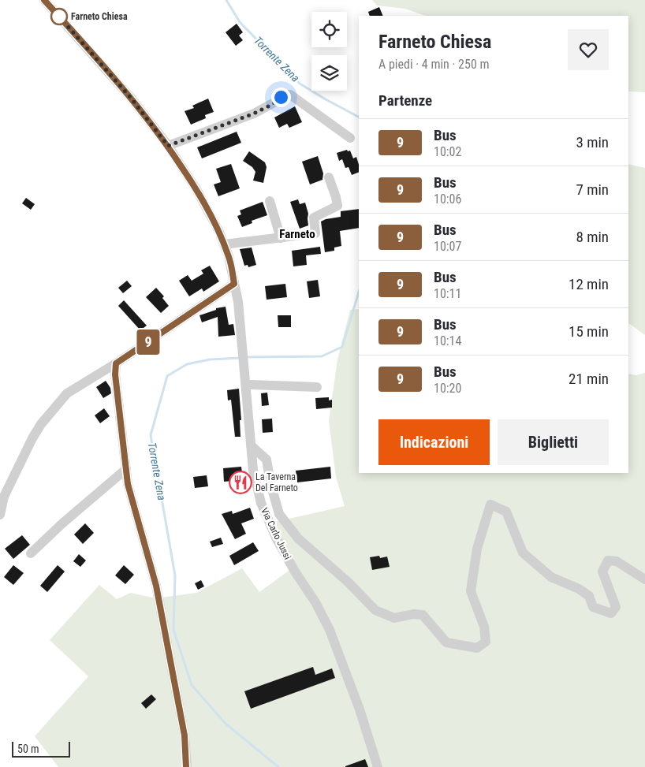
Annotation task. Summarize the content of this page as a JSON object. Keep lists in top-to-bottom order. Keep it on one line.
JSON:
{"streets":{"street":["Via Carlo Jussi"]},"districts":["Farneto"],"water":["Torrente Zena"],"places":{"other":["Farneto Chiesa"],"restaurant":["La Taverna Del Farneto"]},"lines":["bus line 9"],"scale_bar":"50 m","page":{"on_map":"9","heading":[["Farneto Chiesa","A piedi · 4 min · 250 m"],"Partenze"],"list":[{"mark":"9","name":"Bus","note":"10:02","value":"3 min"},{"mark":"9","name":"Bus","note":"10:06","value":"7 min"},{"mark":"9","name":"Bus","note":"10:07","value":"8 min"},{"mark":"9","name":"Bus","note":"10:11","value":"12 min"},{"mark":"9","name":"Bus","note":"10:14","value":"15 min"},{"mark":"9","name":"Bus","note":"10:20","value":"21 min"}],"buttons":["Indicazioni","Biglietti"],"scale":"50 m"}}
